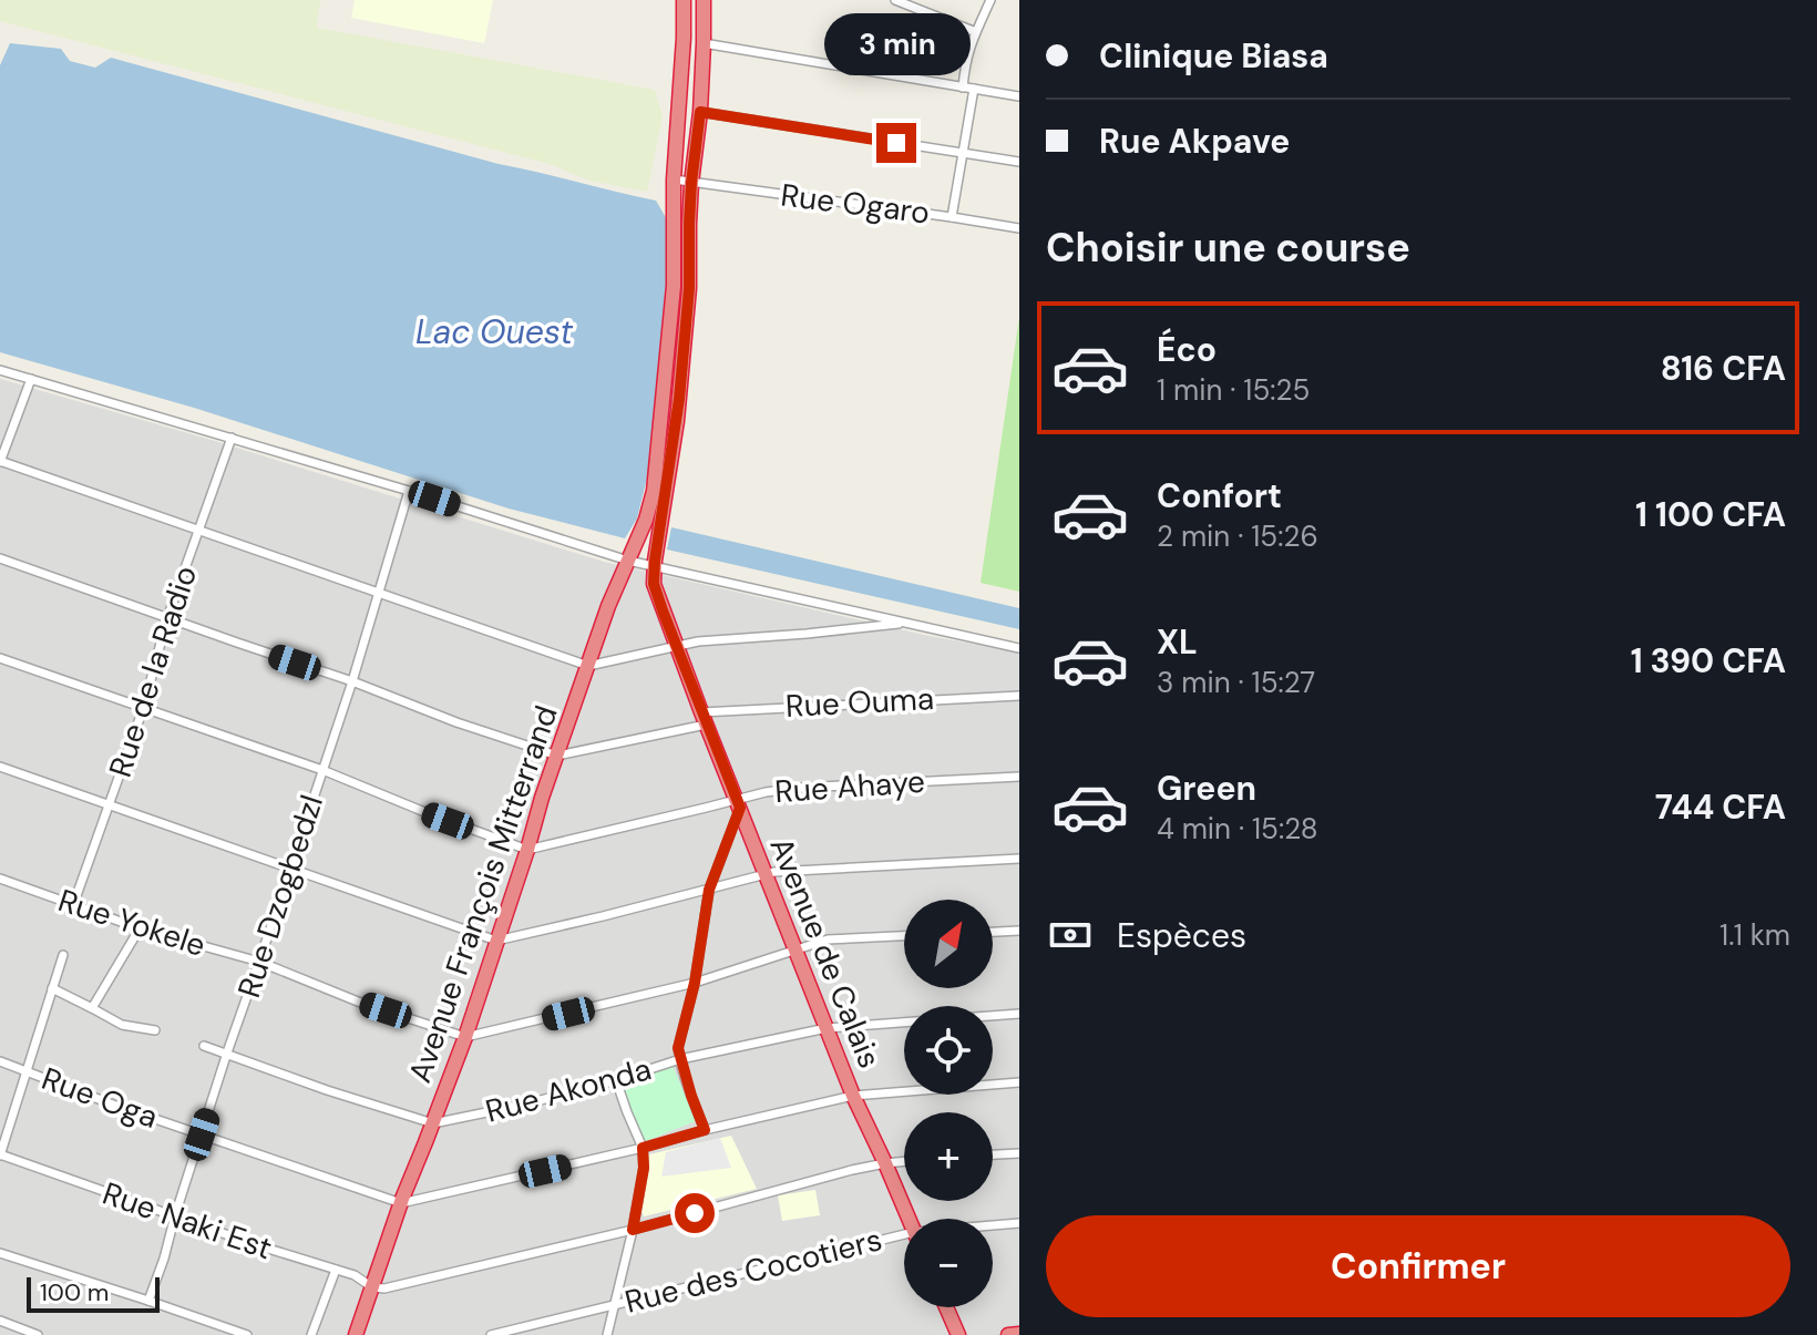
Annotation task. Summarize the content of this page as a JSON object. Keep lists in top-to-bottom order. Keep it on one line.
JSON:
{"streets":{"highway":["Avenue François Mitterrand","Avenue de Calais"],"street":["Rue Ogaro","Rue de la Radio","Rue Ouma","Rue Ahaye","Rue Dzogbedzl","Rue Yokele","Rue Akonda","Rue Oga","Rue Naki Est","Rue des Cocotiers"]},"crossings":[["Rue de la Radio","Rue Yokele"],["Rue Ouma","Avenue François Mitterrand"],["Rue Ouma","Avenue de Calais"],["Rue Ahaye","Avenue François Mitterrand"],["Rue Ahaye","Avenue de Calais"],["Avenue François Mitterrand","Rue Yokele"],["Avenue François Mitterrand","Avenue de Calais"],["Avenue François Mitterrand","Rue Akonda"],["Avenue François Mitterrand","Rue Oga"],["Avenue François Mitterrand","Rue Naki Est"],["Rue Dzogbedzl","Rue Yokele"],["Rue Dzogbedzl","Rue Oga"],["Rue Dzogbedzl","Rue Naki Est"],["Avenue de Calais","Rue Akonda"]],"water":["Lac Ouest"],"scale_bar":"100 m","north":"top right","page":{"banner":["Clinique Biasa","Rue Akpave"],"bubble":"3 min","heading":"Choisir une course","list":[{"name":"Éco","note":"1 min · 15:25","value":"816 CFA"},{"name":"Confort","note":"2 min · 15:26","value":"1 100 CFA"},{"name":"XL","note":"3 min · 15:27","value":"1 390 CFA"},{"name":"Green","note":"4 min · 15:28","value":"744 CFA"}],"pay":["Espèces","1.1 km"],"map_buttons":["+","−"],"buttons":"Confirmer","scale":"100 m"}}
